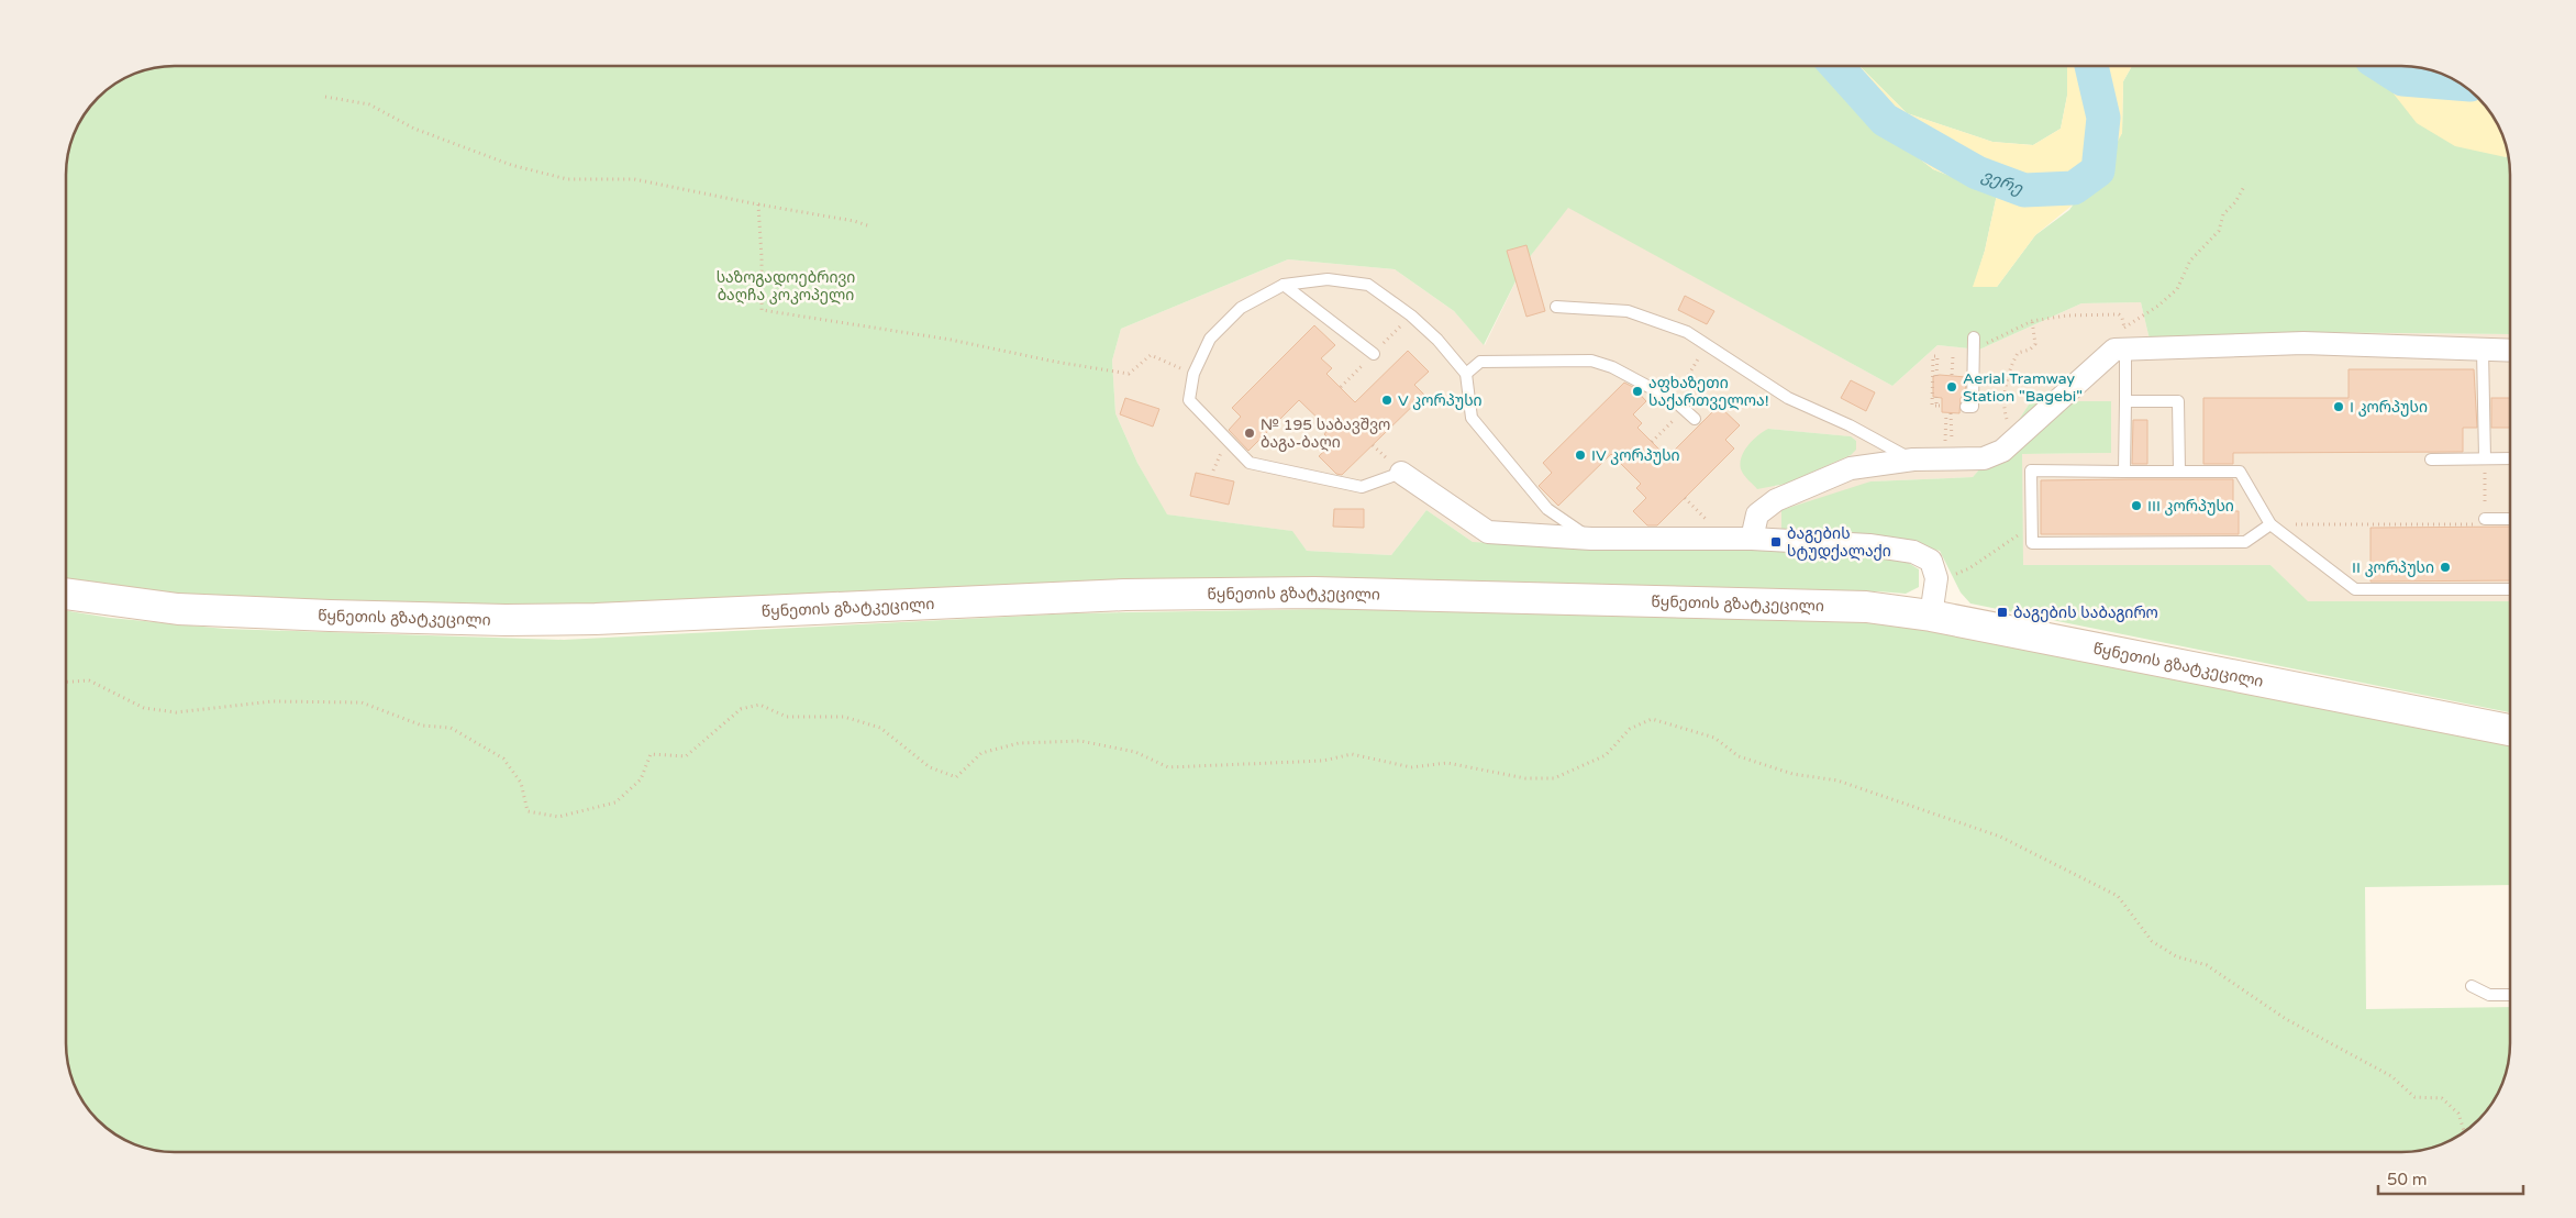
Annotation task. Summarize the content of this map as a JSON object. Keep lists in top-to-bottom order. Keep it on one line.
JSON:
{"streets":{"main road":["წყნეთის გზატკეცილი"]},"water":["ვერე"],"parks":["საზოგადოებრივი ბაღჩა კოკოპელი"],"places":{"other":["Aerial Tramway Station \"Bagebi\"","აფხაზეთი საქართველოა!","V კორპუსი","I კორპუსი","№ 195 საბავშვო ბაგა-ბაღი","IV კორპუსი","III კორპუსი","II კორპუსი"],"transit":["ბაგების სტუდქალაქი","ბაგების საბაგირო"]},"scale_bar":"50 m"}
